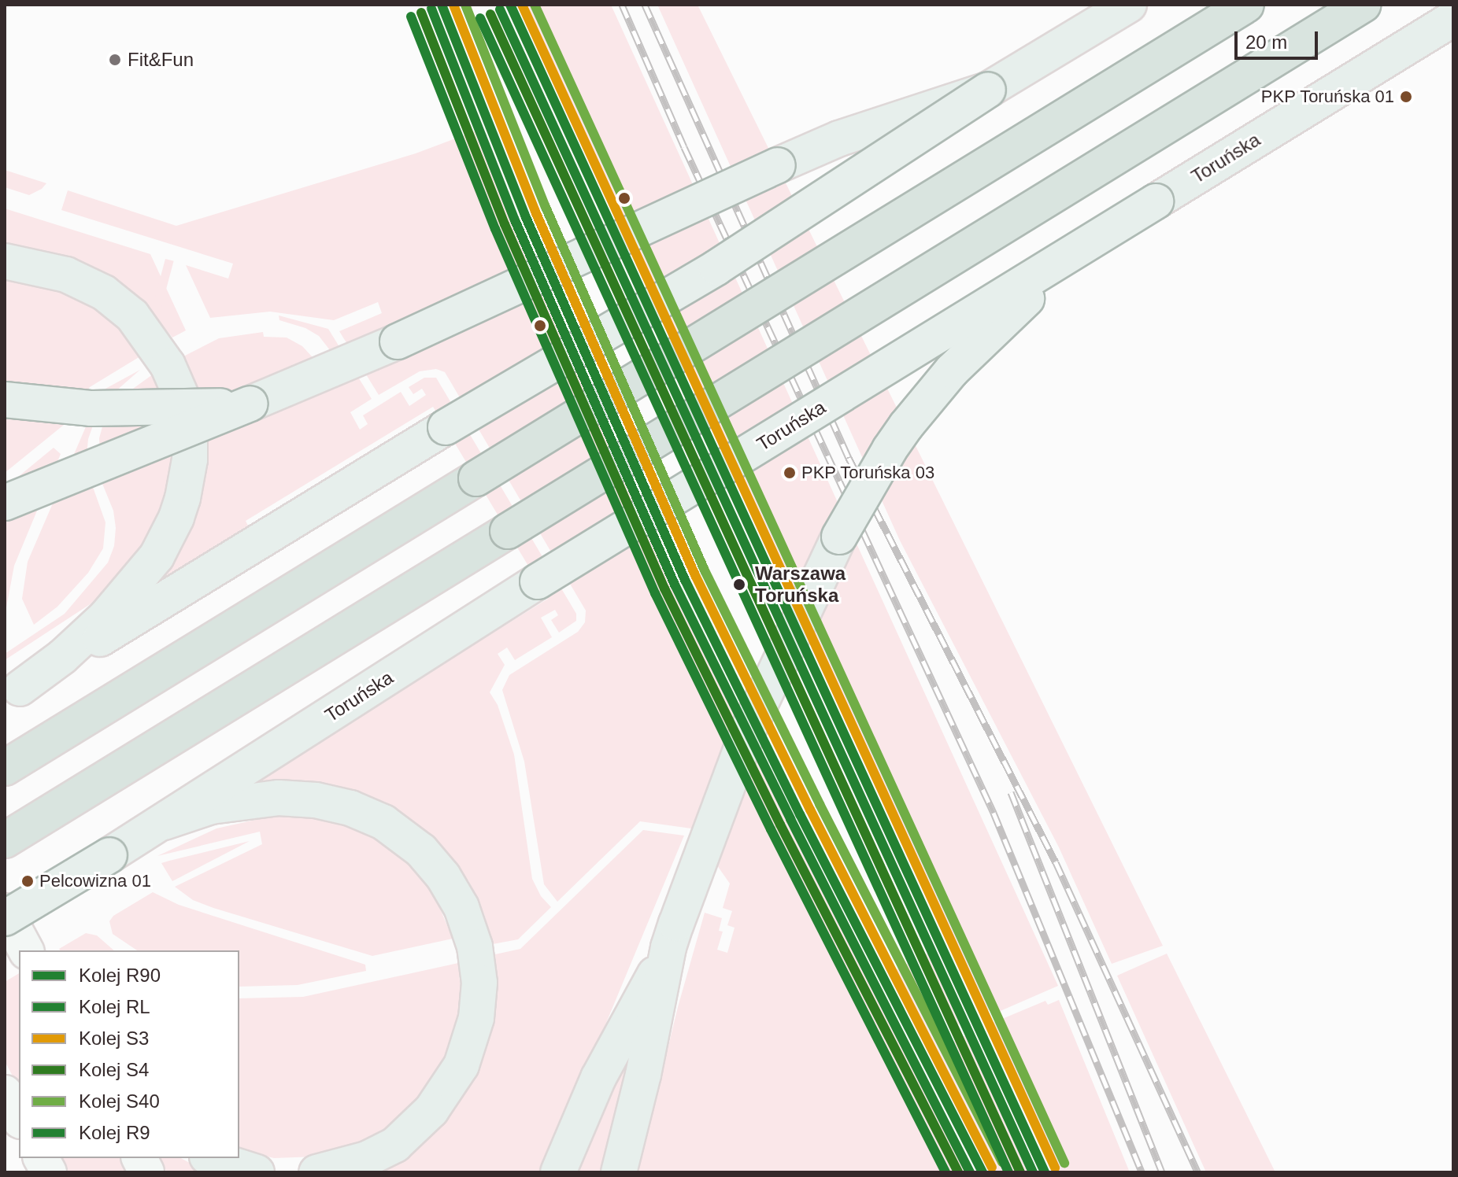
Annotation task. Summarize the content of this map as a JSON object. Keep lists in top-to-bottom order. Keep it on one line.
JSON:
{"streets":{"main road":["Toruńska"]},"places":["Fit&Fun","PKP Toruńska 01","PKP Toruńska 03","Warszawa Toruńska","Pelcowizna 01"],"lines":["rail line R90","rail line S3","rail line S40","rail line RL","rail line S4","rail line R9"],"legend":["Kolej R90","Kolej RL","Kolej S3","Kolej S4","Kolej S40","Kolej R9"],"scale_bar":"20 m"}
